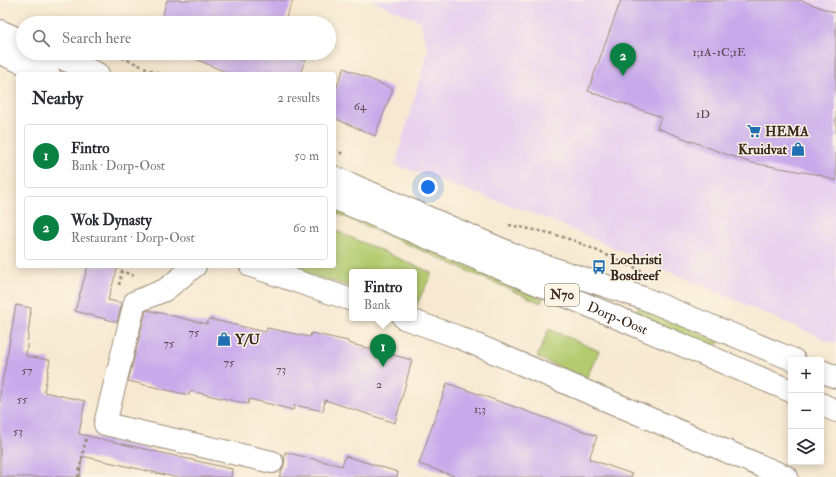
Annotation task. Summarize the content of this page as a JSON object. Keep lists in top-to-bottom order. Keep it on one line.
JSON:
{"streets":{"main road":["N70","Dorp-Oost"]},"places":{"supermarket":["HEMA"],"shop":["Kruidvat","Y/U"],"bus stop":["Lochristi Bosdreef"]},"house_numbers":["1;1A-1C;1E","64","1D","75","75","75","73","57","2","55","1;3","53"],"page":{"search":"Search here","pins":["2","1"],"heading":["Nearby","2 results"],"list":[{"mark":"1","name":"Fintro","note":"Bank · Dorp-Oost","value":"50 m"},{"mark":"2","name":"Wok Dynasty","note":"Restaurant · Dorp-Oost","value":"60 m"}],"popup":["Fintro","Bank"],"map_buttons":["+","−"]}}
